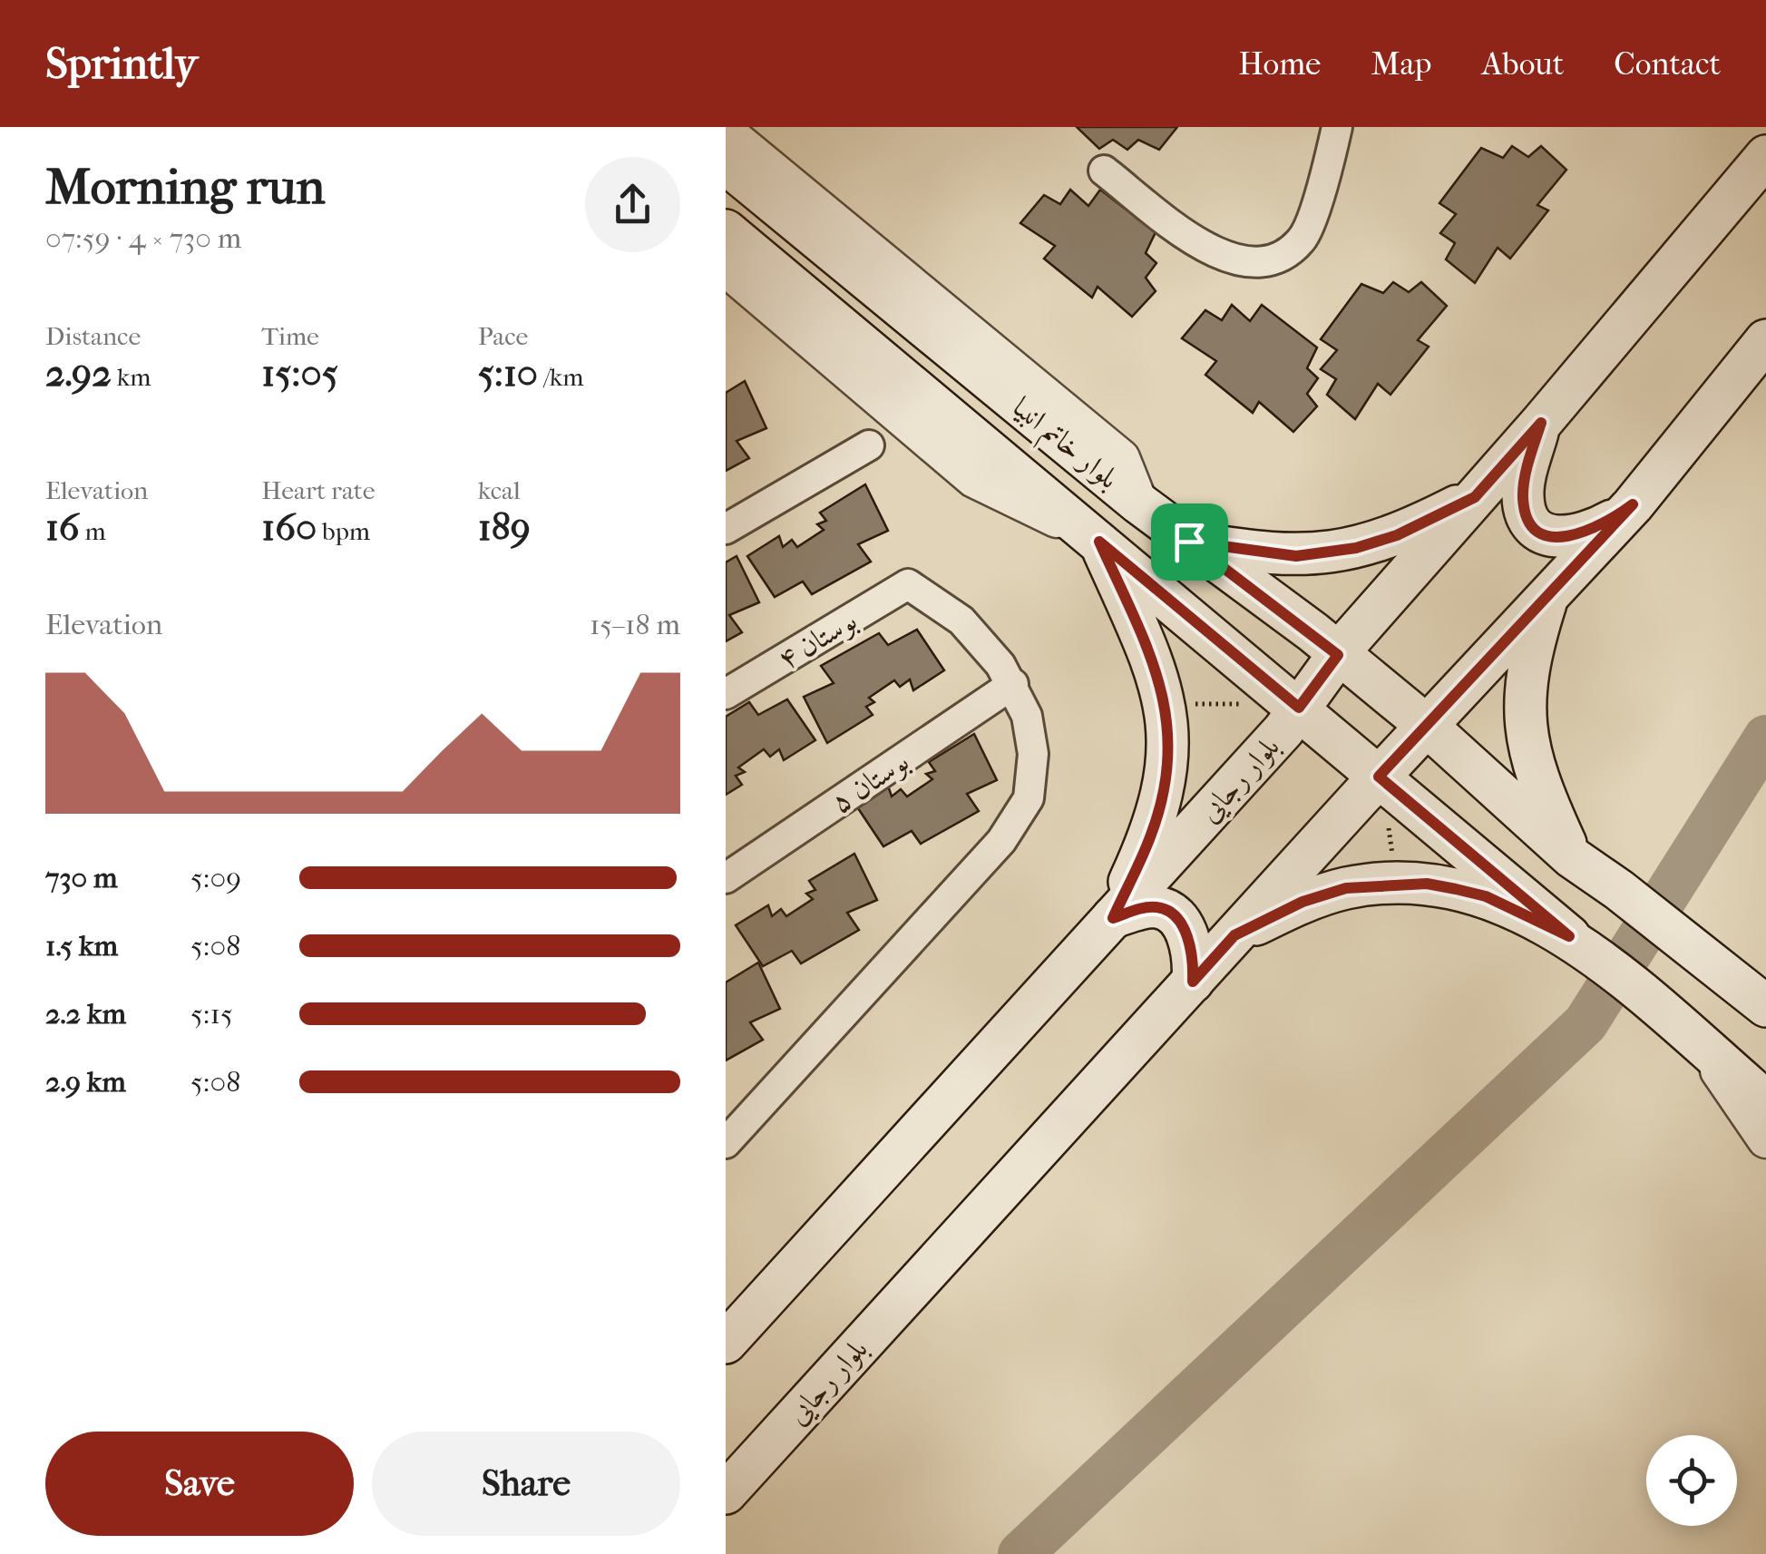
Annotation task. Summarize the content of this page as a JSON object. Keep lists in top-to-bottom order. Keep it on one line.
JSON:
{"streets":{"main road":["بلوار خاتم انبیا","بلوار رجایی"],"street":["بوستان ۴","بوستان ۵"]},"crossings":[["بلوار خاتم انبیا","بلوار رجایی"],["بوستان ۴","بوستان ۵"]],"page":{"header":"Sprintly","nav":["Home","Map","About","Contact"],"heading":["Morning run","07:59 · 4 × 730 m"],"stats":[["Distance","2.92 km"],["Time","15:05"],["Pace","5:10 /km"],["Elevation","16 m"],["Heart rate","160 bpm"],["kcal","189"]],"chart":["Elevation","15–18 m"],"list":[{"name":"730 m","note":"5:09"},{"name":"1.5 km","note":"5:08"},{"name":"2.2 km","note":"5:15"},{"name":"2.9 km","note":"5:08"}],"buttons":["Save","Share"]}}
